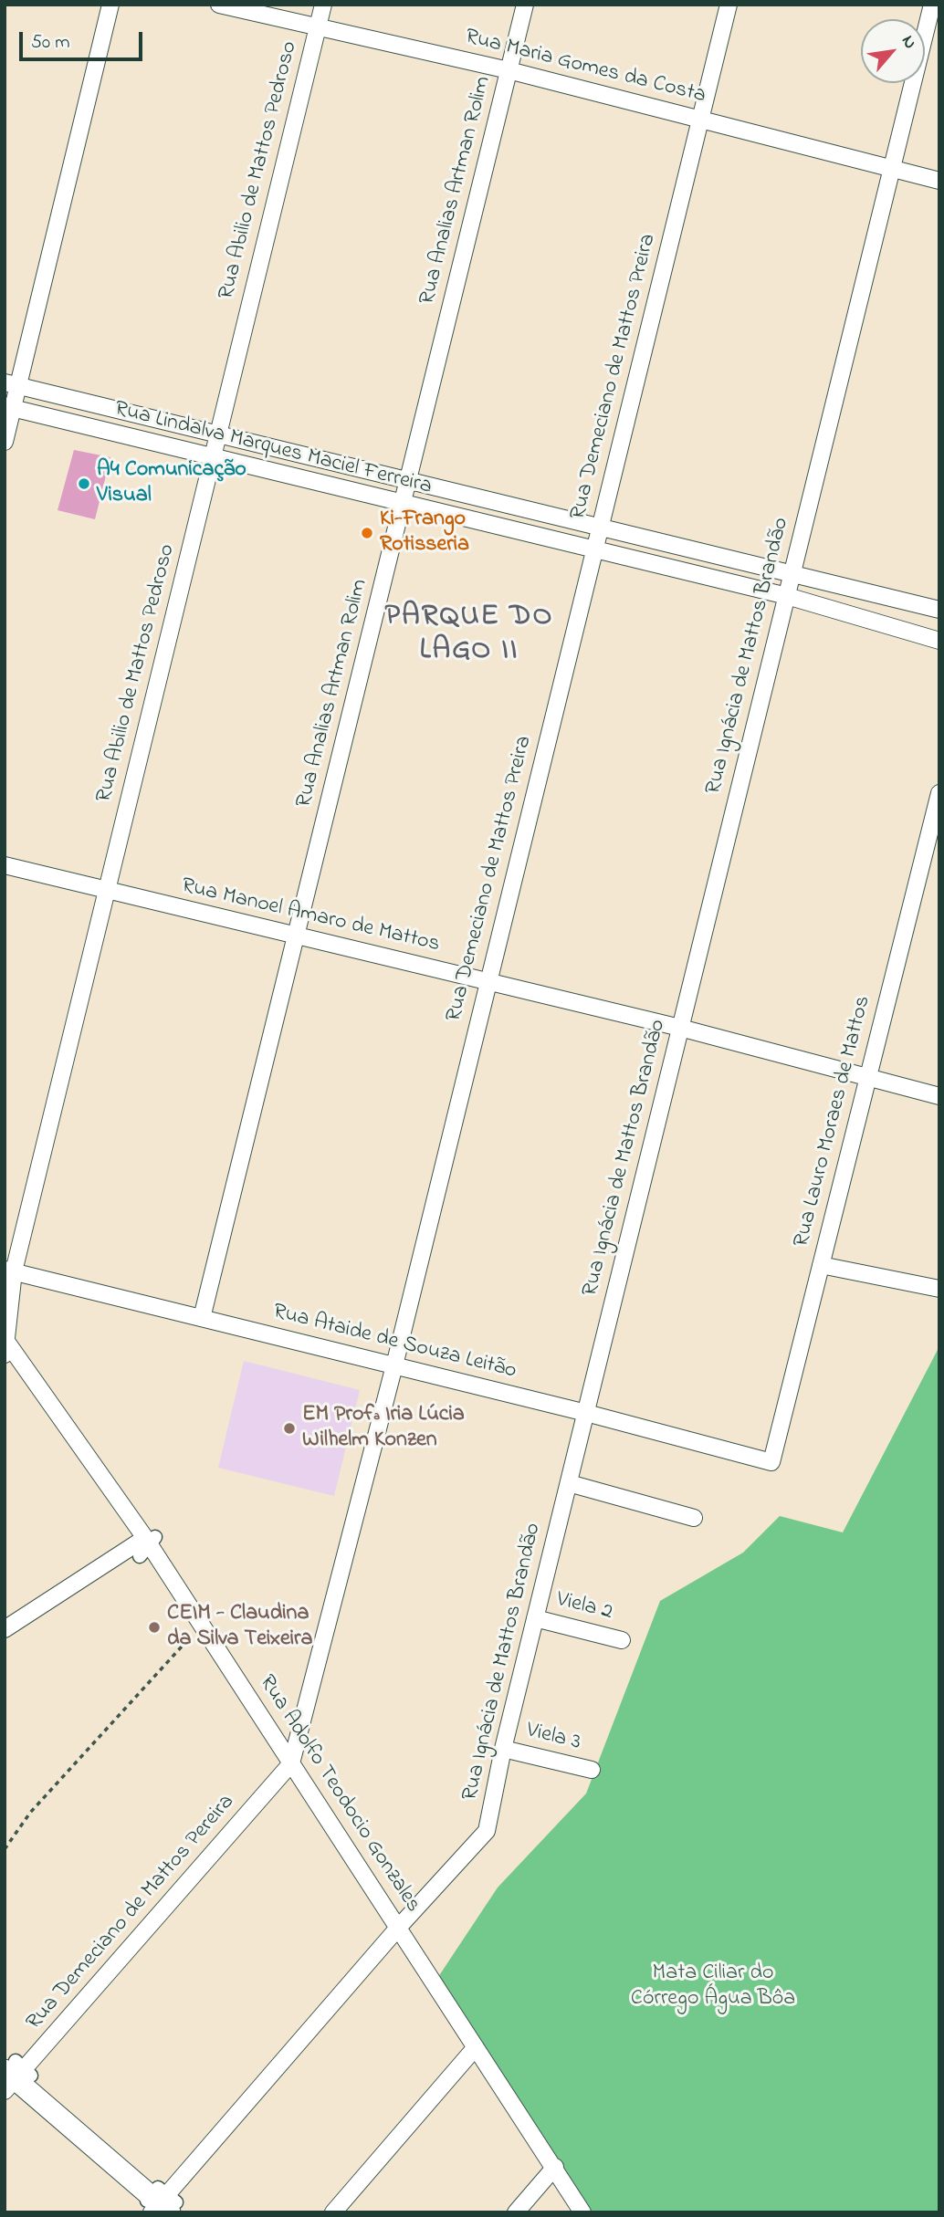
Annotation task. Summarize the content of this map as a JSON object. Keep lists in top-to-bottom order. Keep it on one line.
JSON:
{"streets":{"street":["Rua Maria Gomes da Costa","Rua Abilio de Mattos Pedroso","Rua Analias Artman Rolim","Rua Demeciano de Mattos Preira","Rua Lindalva Marques Maciel Ferreira","Rua Ignácia de Mattos Brandão","Rua Manoel Amaro de Mattos","Rua Lauro Moraes de Mattos","Rua Ataide de Souza Leitão","Viela 2","Viela 3","Rua Adolfo Teodocio Gonzales","Rua Demeciano de Mattos Pereira"]},"crossings":[["Rua Maria Gomes da Costa","Rua Abilio de Mattos Pedroso"],["Rua Maria Gomes da Costa","Rua Analias Artman Rolim"],["Rua Maria Gomes da Costa","Rua Demeciano de Mattos Preira"],["Rua Maria Gomes da Costa","Rua Ignácia de Mattos Brandão"],["Rua Abilio de Mattos Pedroso","Rua Lindalva Marques Maciel Ferreira"],["Rua Abilio de Mattos Pedroso","Rua Manoel Amaro de Mattos"],["Rua Abilio de Mattos Pedroso","Rua Ataide de Souza Leitão"],["Rua Abilio de Mattos Pedroso","Rua Adolfo Teodocio Gonzales"],["Rua Analias Artman Rolim","Rua Lindalva Marques Maciel Ferreira"],["Rua Analias Artman Rolim","Rua Manoel Amaro de Mattos"],["Rua Analias Artman Rolim","Rua Ataide de Souza Leitão"],["Rua Demeciano de Mattos Preira","Rua Lindalva Marques Maciel Ferreira"],["Rua Demeciano de Mattos Preira","Rua Manoel Amaro de Mattos"],["Rua Demeciano de Mattos Preira","Rua Ataide de Souza Leitão"],["Rua Demeciano de Mattos Preira","Rua Adolfo Teodocio Gonzales"],["Rua Demeciano de Mattos Preira","Rua Demeciano de Mattos Pereira"],["Rua Lindalva Marques Maciel Ferreira","Rua Ignácia de Mattos Brandão"],["Rua Ignácia de Mattos Brandão","Rua Manoel Amaro de Mattos"],["Rua Ignácia de Mattos Brandão","Rua Ataide de Souza Leitão"],["Rua Ignácia de Mattos Brandão","Viela 2"],["Rua Ignácia de Mattos Brandão","Viela 3"],["Rua Ignácia de Mattos Brandão","Rua Adolfo Teodocio Gonzales"],["Rua Manoel Amaro de Mattos","Rua Lauro Moraes de Mattos"],["Rua Lauro Moraes de Mattos","Rua Ataide de Souza Leitão"],["Rua Adolfo Teodocio Gonzales","Rua Demeciano de Mattos Pereira"]],"districts":["PARQUE DO LAGO II"],"parks":["Mata Ciliar do Córrego Água Bôa"],"places":["A4 Comunicação Visual","Ki-Frango Rotisseria","EM Profª Iria Lúcia Wilhelm Konzen","CEIM - Claudina da Silva Teixeira"],"scale_bar":"50 m","north":"top right"}
